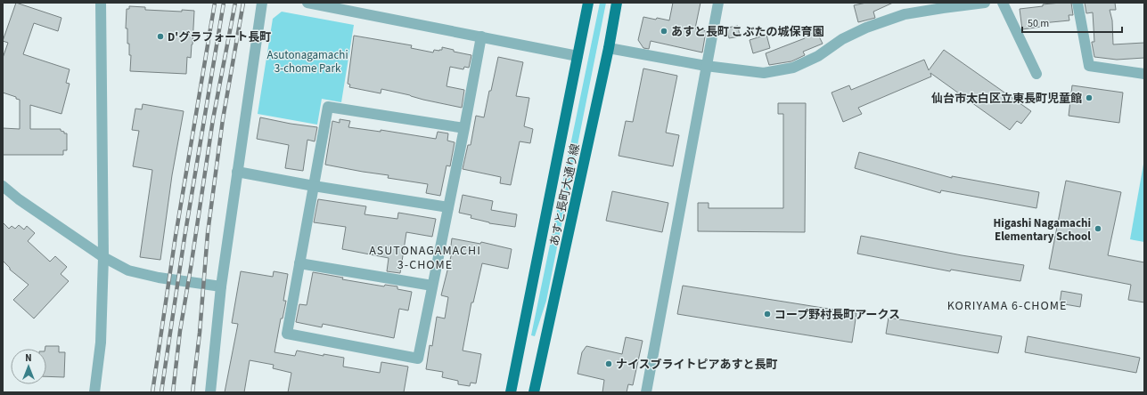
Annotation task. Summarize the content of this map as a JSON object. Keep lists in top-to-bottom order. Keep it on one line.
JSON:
{"streets":{"main road":["あすと長町大通り線"]},"districts":["ASUTONAGAMACHI 3-CHOME","KORIYAMA 6-CHOME"],"parks":["Asutonagamachi 3-chome Park"],"places":["あすと長町 こぶたの城保育園","D'グラフォート長町","仙台市太白区立東長町児童館","Higashi Nagamachi Elementary School","コープ野村長町アークス","ナイスブライトピアあすと長町"],"scale_bar":"50 m","north":"top"}
